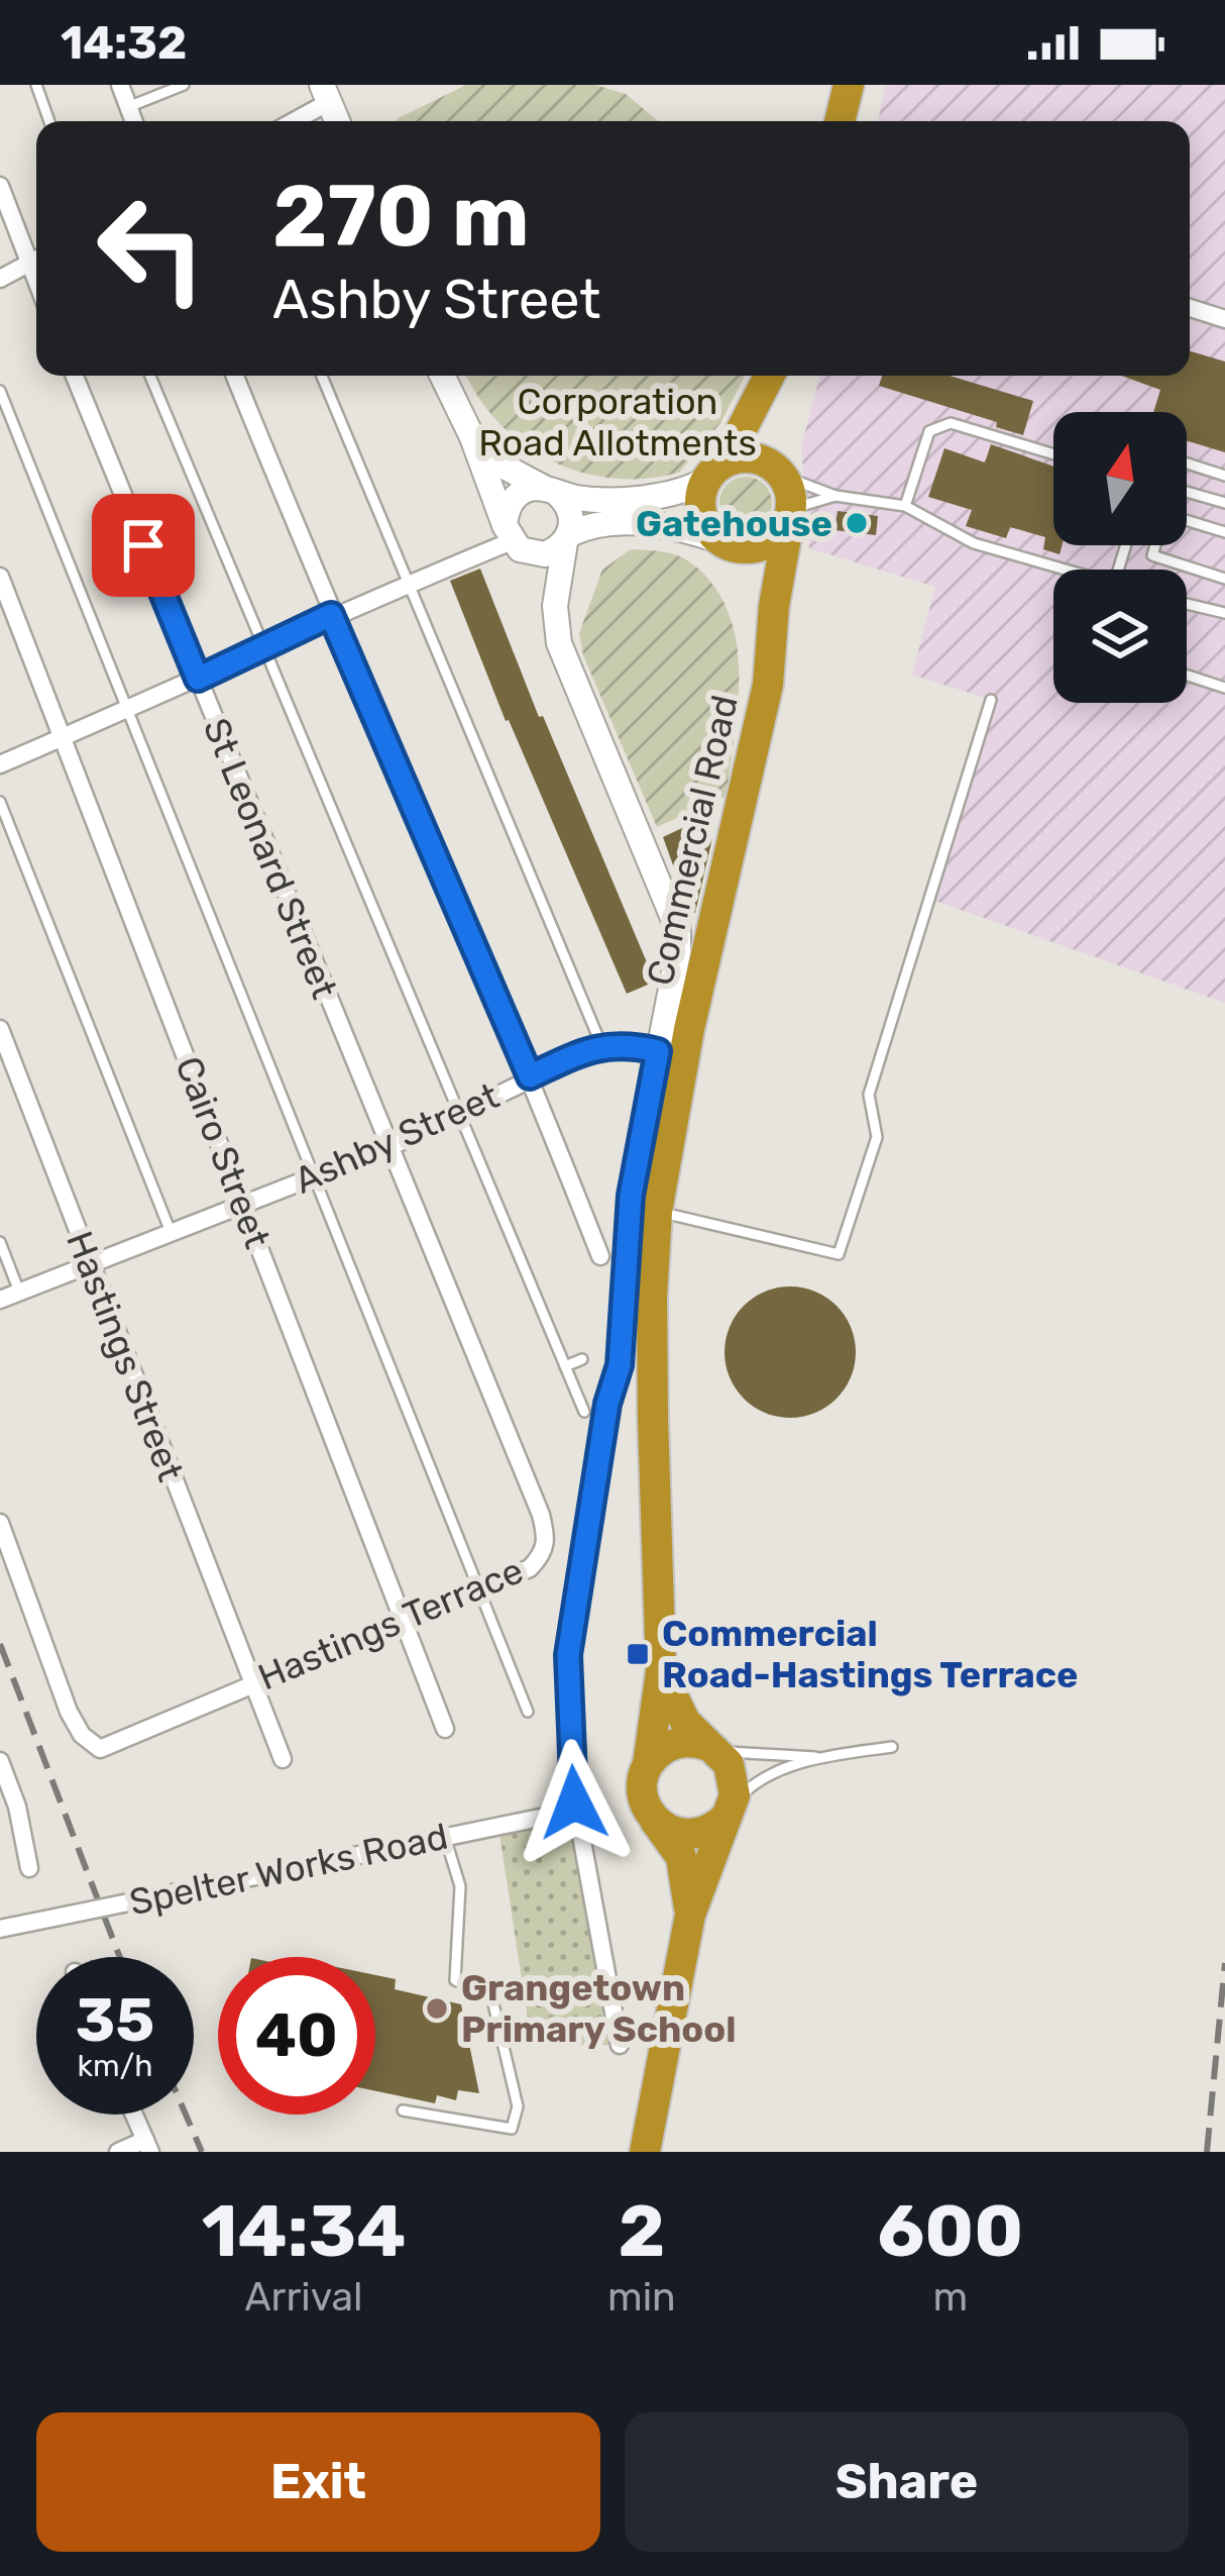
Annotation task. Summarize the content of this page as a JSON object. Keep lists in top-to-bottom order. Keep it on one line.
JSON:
{"streets":{"highway":["Commercial Road"],"street":["St Leonard Street","Ashby Street","Cairo Street","Hastings Street","Hastings Terrace","Spelter Works Road"]},"crossings":[["Commercial Road","Ashby Street"],["Commercial Road","Spelter Works Road"],["St Leonard Street","Ashby Street"],["St Leonard Street","Hastings Terrace"],["Ashby Street","Cairo Street"],["Ashby Street","Hastings Street"],["Ashby Street","Hastings Terrace"],["Cairo Street","Hastings Terrace"],["Hastings Street","Hastings Terrace"]],"parks":["Corporation Road Allotments"],"places":{"other":["Gatehouse","Grangetown Primary School"],"transit":["Commercial Road-Hastings Terrace"]},"north":"top","page":{"status":"14:32","turn":["270 m","Ashby Street"],"speed":"35 km/h","limit":"40","eta":["14:34","Arrival","2","min","600","m"],"buttons":["Exit","Share"]}}
